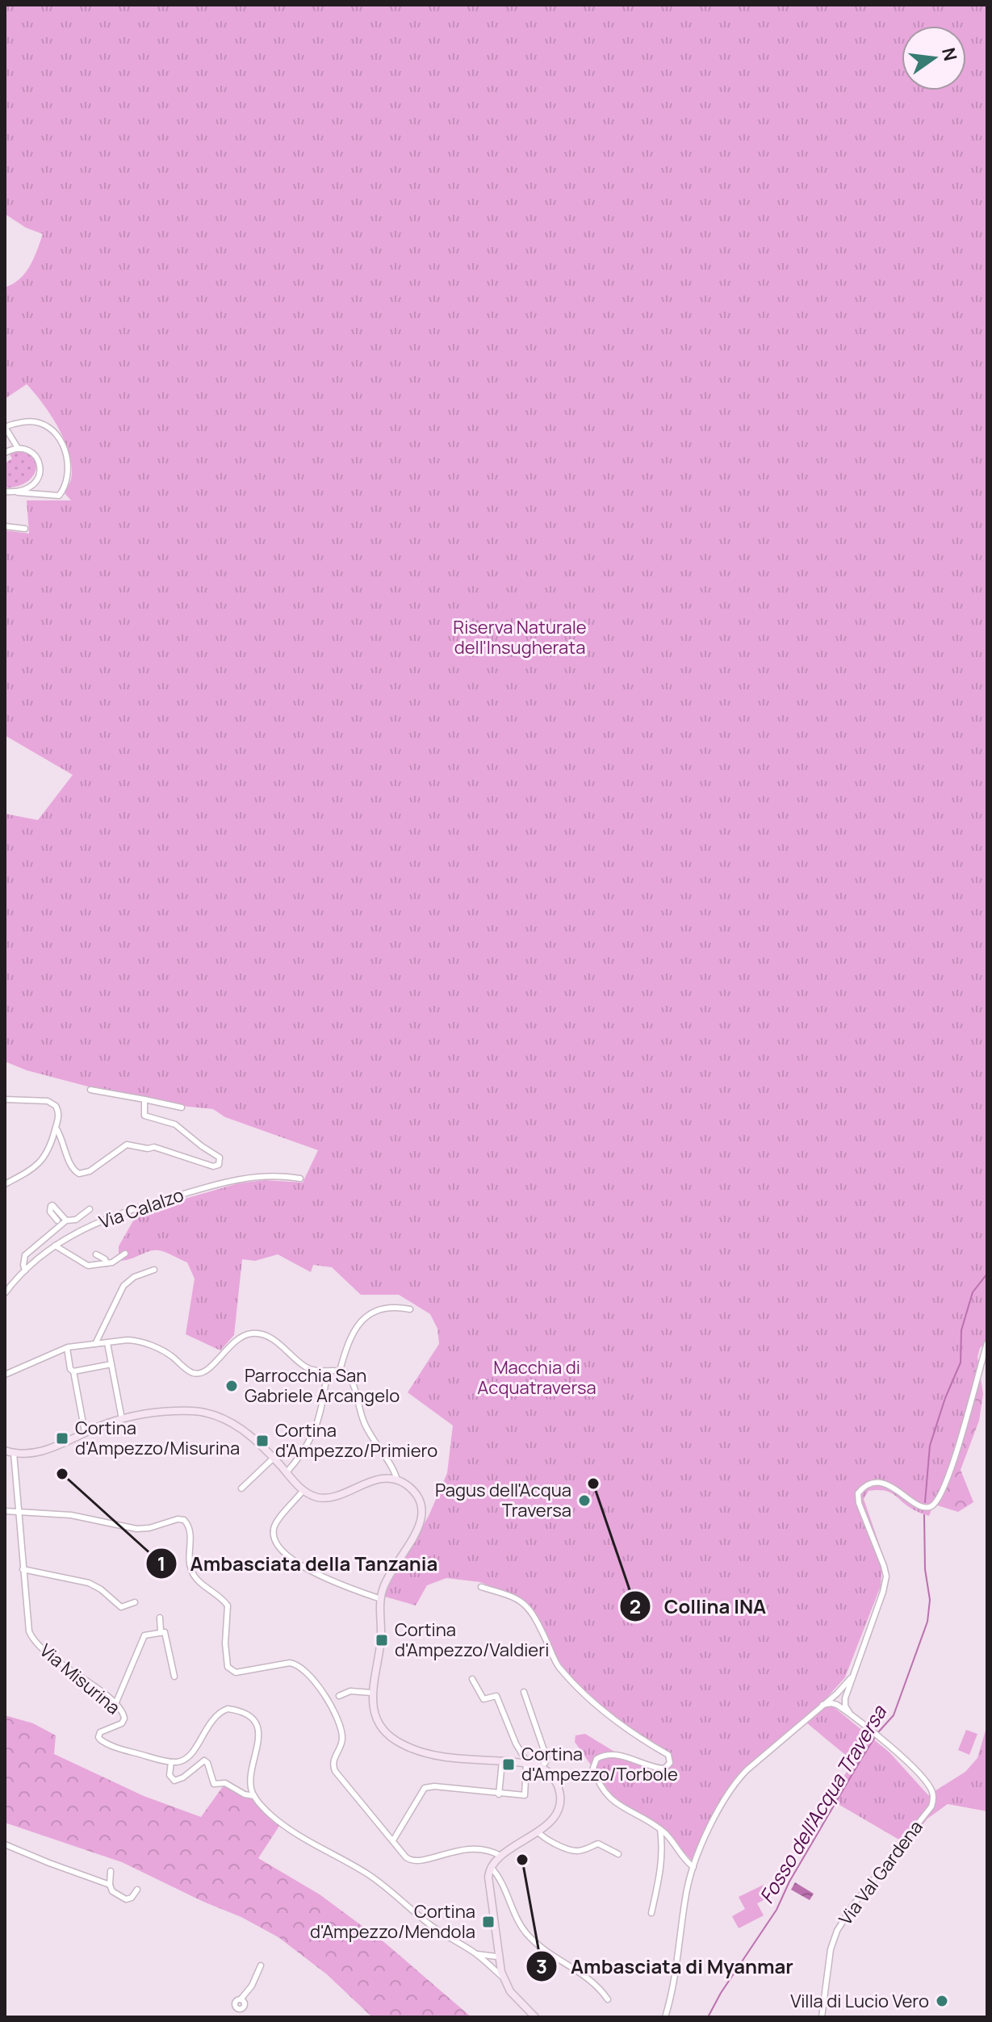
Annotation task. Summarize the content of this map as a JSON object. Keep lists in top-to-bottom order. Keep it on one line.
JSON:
{"streets":{"street":["Via Calalzo","Via Misurina","Via Val Gardena"]},"water":["Fosso dell'Acqua Traversa"],"parks":["Riserva Naturale dell'Insugherata","Macchia di Acquatraversa"],"places":{"other":["Parrocchia San Gabriele Arcangelo","Ambasciata della Tanzania","Collina INA","Pagus dell'Acqua Traversa","Ambasciata di Myanmar","Villa di Lucio Vero"],"transit":["Cortina d'Ampezzo/Misurina","Cortina d'Ampezzo/Primiero","Cortina d'Ampezzo/Valdieri","Cortina d'Ampezzo/Torbole","Cortina d'Ampezzo/Mendola"]},"north":"right"}
